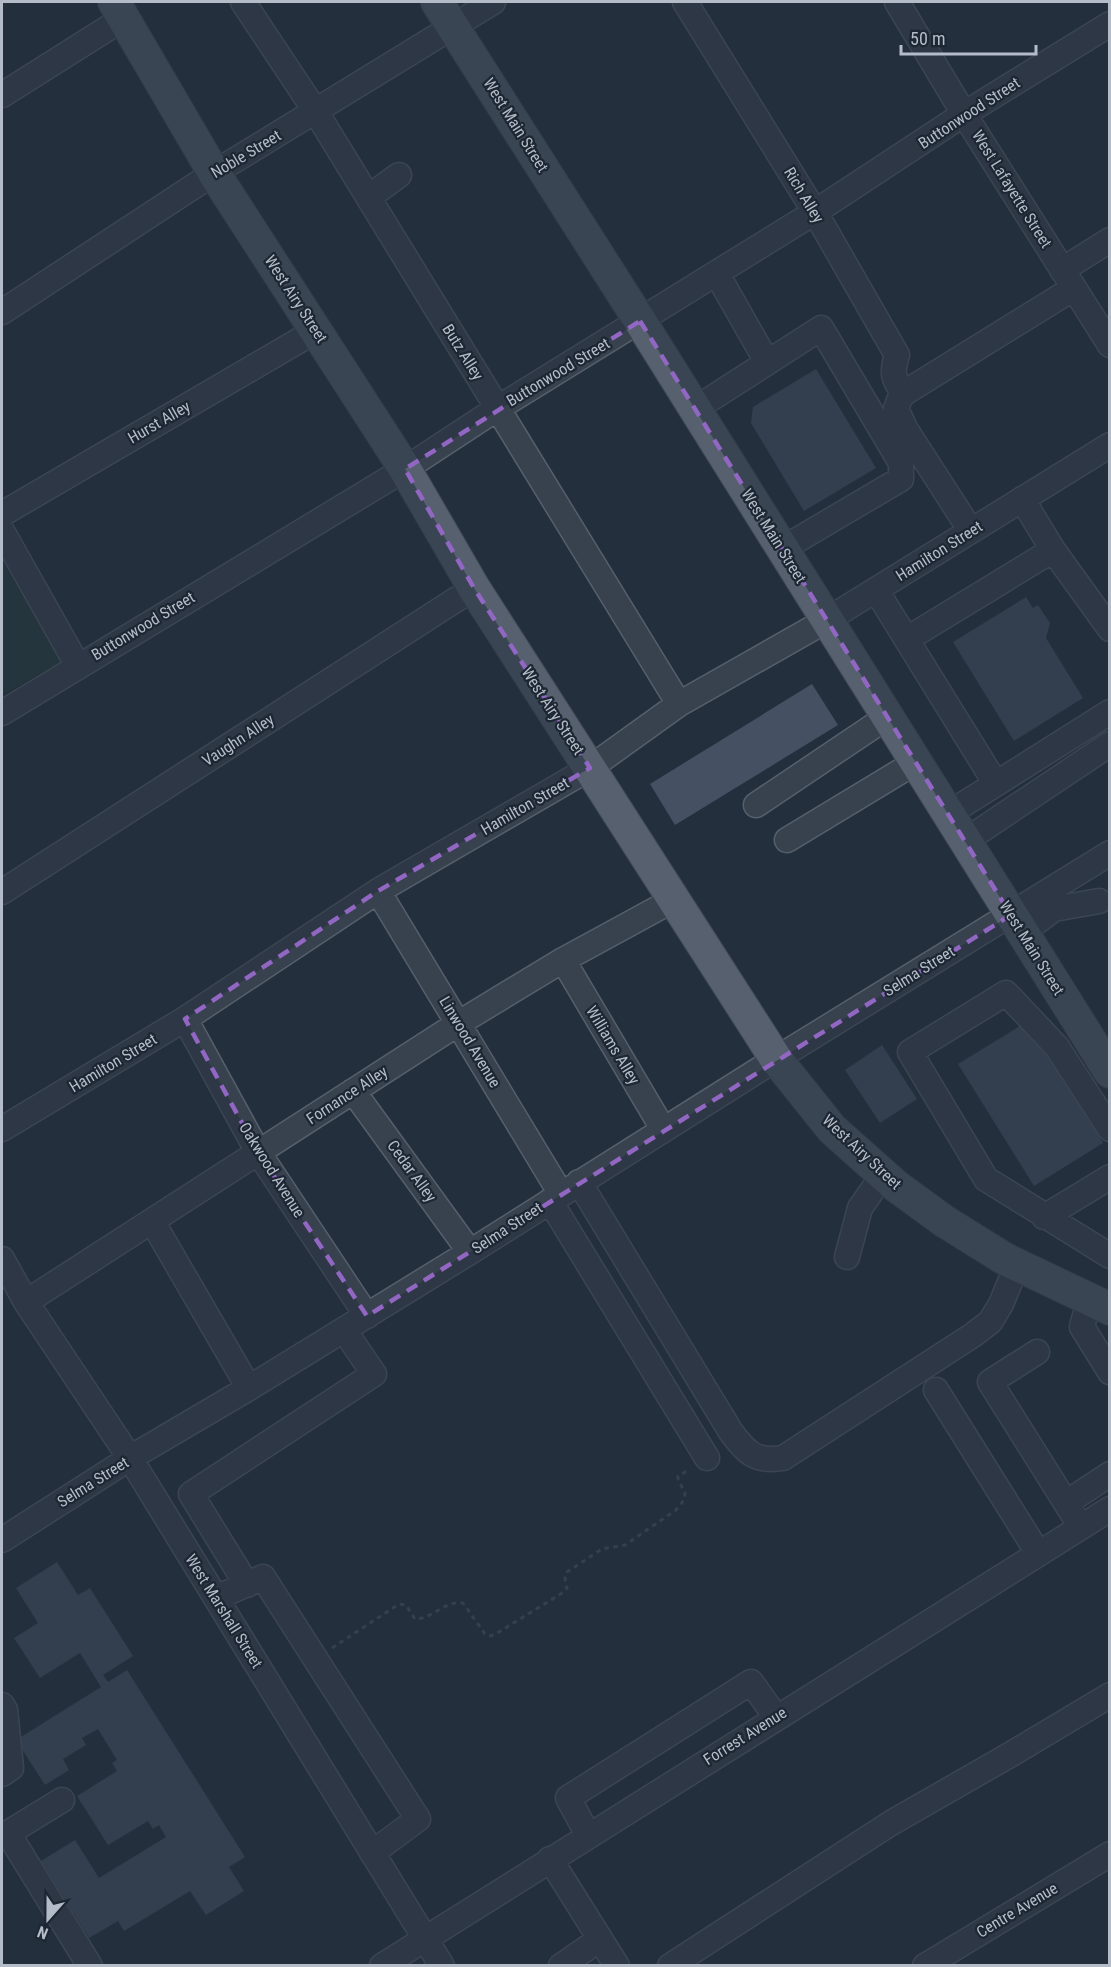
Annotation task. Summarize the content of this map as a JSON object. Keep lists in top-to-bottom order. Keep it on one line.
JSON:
{"streets":{"main road":["West Main Street","West Airy Street"],"street":["Buttonwood Street","Noble Street","West Lafayette Street","Rich Alley","Butz Alley","Hurst Alley","Hamilton Street","Vaughn Alley","Selma Street","Linwood Avenue","Williams Alley","Fornance Alley","Oakwood Avenue","Cedar Alley","West Marshall Street","Forrest Avenue","Centre Avenue"]},"crossings":[["Buttonwood Street","West Main Street"],["Buttonwood Street","West Lafayette Street"],["Buttonwood Street","Rich Alley"],["Buttonwood Street","West Airy Street"],["Buttonwood Street","Butz Alley"],["West Main Street","Noble Street"],["West Main Street","Hamilton Street"],["West Main Street","Selma Street"],["Noble Street","West Airy Street"],["Noble Street","Butz Alley"],["West Airy Street","Hurst Alley"],["West Airy Street","Hamilton Street"],["West Airy Street","Vaughn Alley"],["West Airy Street","Selma Street"],["West Airy Street","Fornance Alley"],["Butz Alley","Hamilton Street"],["Hamilton Street","Linwood Avenue"],["Hamilton Street","Oakwood Avenue"],["Selma Street","Linwood Avenue"],["Selma Street","Williams Alley"],["Selma Street","Oakwood Avenue"],["Selma Street","Cedar Alley"],["Selma Street","West Marshall Street"],["Linwood Avenue","Fornance Alley"],["Williams Alley","Fornance Alley"],["Fornance Alley","Oakwood Avenue"],["Fornance Alley","Cedar Alley"],["Fornance Alley","West Marshall Street"],["West Marshall Street","Forrest Avenue"]],"scale_bar":"50 m","north":"bottom"}
